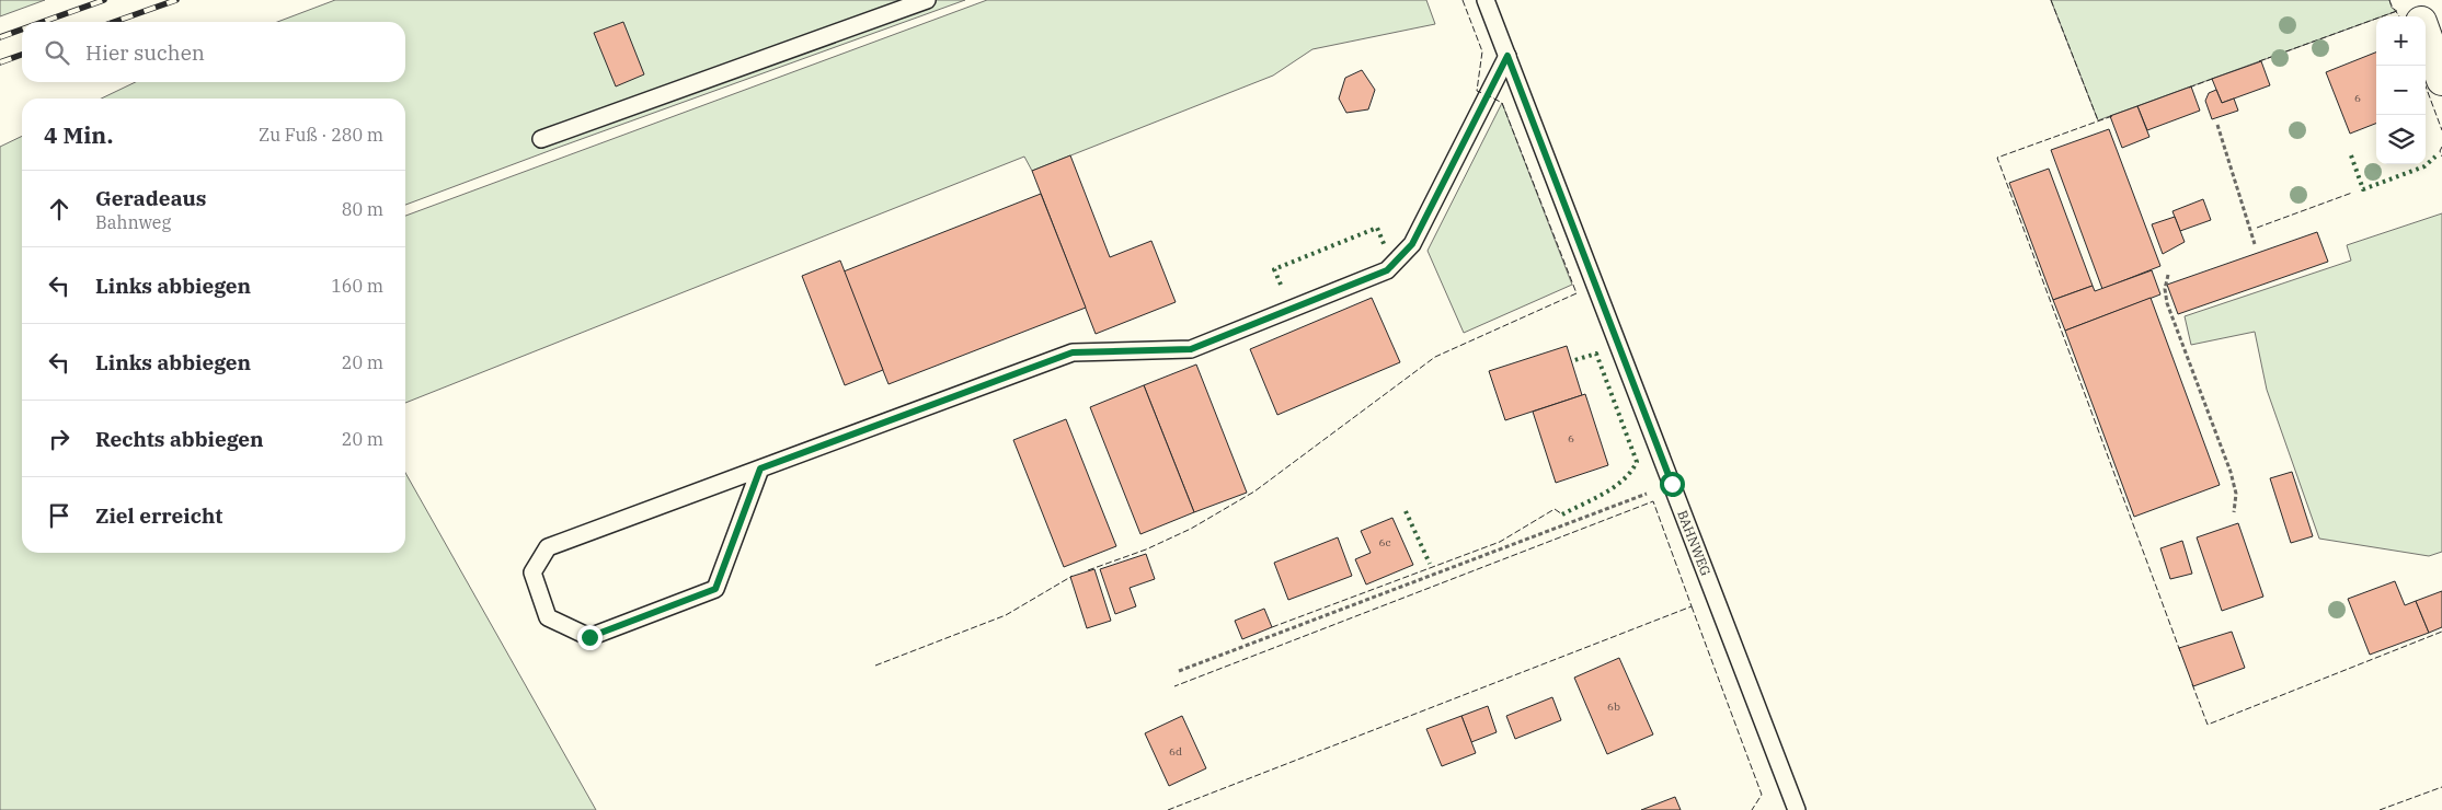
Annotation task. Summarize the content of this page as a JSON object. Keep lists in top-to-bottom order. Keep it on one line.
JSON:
{"streets":{"lane":["BAHNWEG"]},"house_numbers":["6","6","6c","6b","6d"],"page":{"map_buttons":["+","−"],"search":"Hier suchen","heading":["4 Min.","Zu Fuß · 280 m"],"list":[["Geradeaus","Bahnweg","80 m"],["Links abbiegen","160 m"],["Links abbiegen","20 m"],["Rechts abbiegen","20 m"],"Ziel erreicht"]}}
